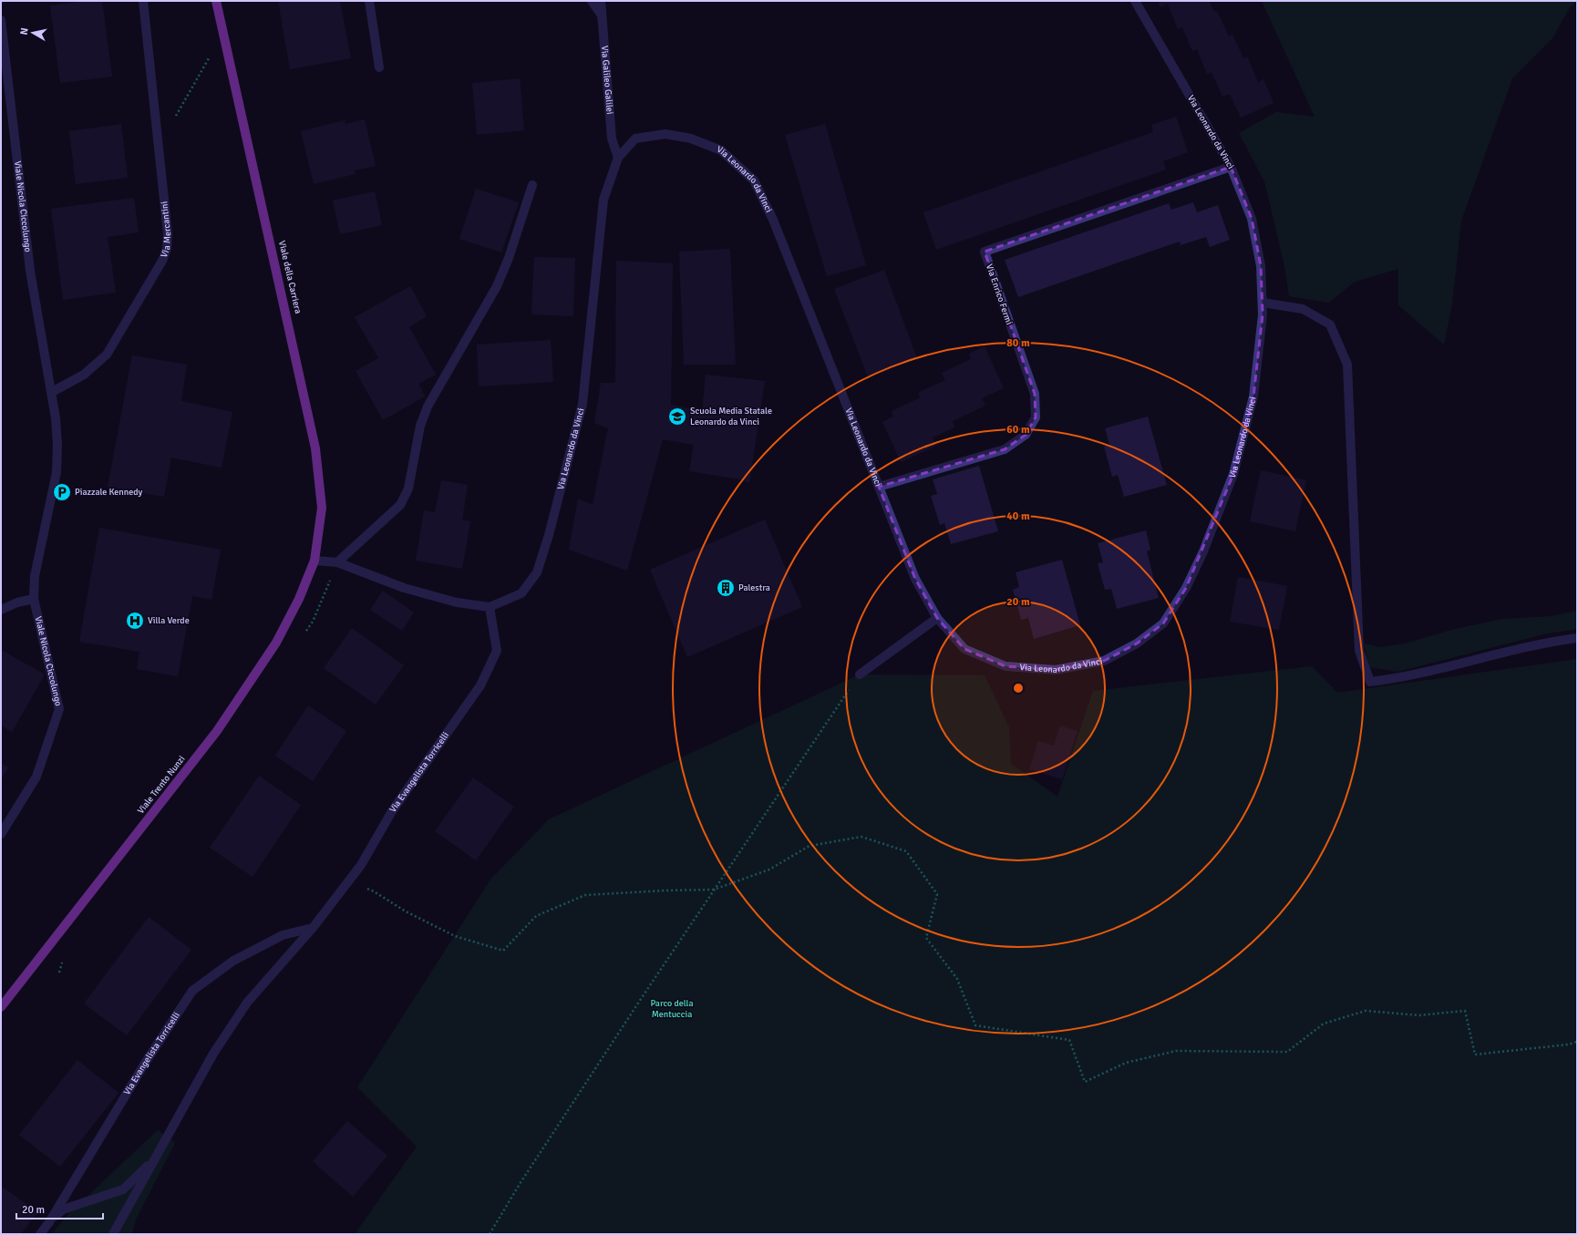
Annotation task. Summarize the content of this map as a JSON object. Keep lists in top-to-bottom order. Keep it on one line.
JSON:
{"streets":{"main road":["Viale della Carriera","Viale Trento Nunzi"],"street":["Via Galileo Galilei","Via Leonardo da Vinci","Viale Nicola Ciccolungo","Via Mercantini","Via Enrico Fermi","Via Evangelista Torricelli"]},"crossings":[["Via Galileo Galilei","Via Leonardo da Vinci"],["Via Leonardo da Vinci","Via Enrico Fermi"],["Via Leonardo da Vinci","Via Evangelista Torricelli"],["Viale Nicola Ciccolungo","Via Mercantini"],["Viale della Carriera","Viale Trento Nunzi"]],"parks":["Parco della Mentuccia"],"places":{"school or university":["Scuola Media Statale Leonardo da Vinci"],"parking":["Piazzale Kennedy"],"building":["Palestra"],"hospital":["Villa Verde"]},"scale_bar":"20 m","north":"left","rings":["80 m","60 m","40 m","20 m"]}
